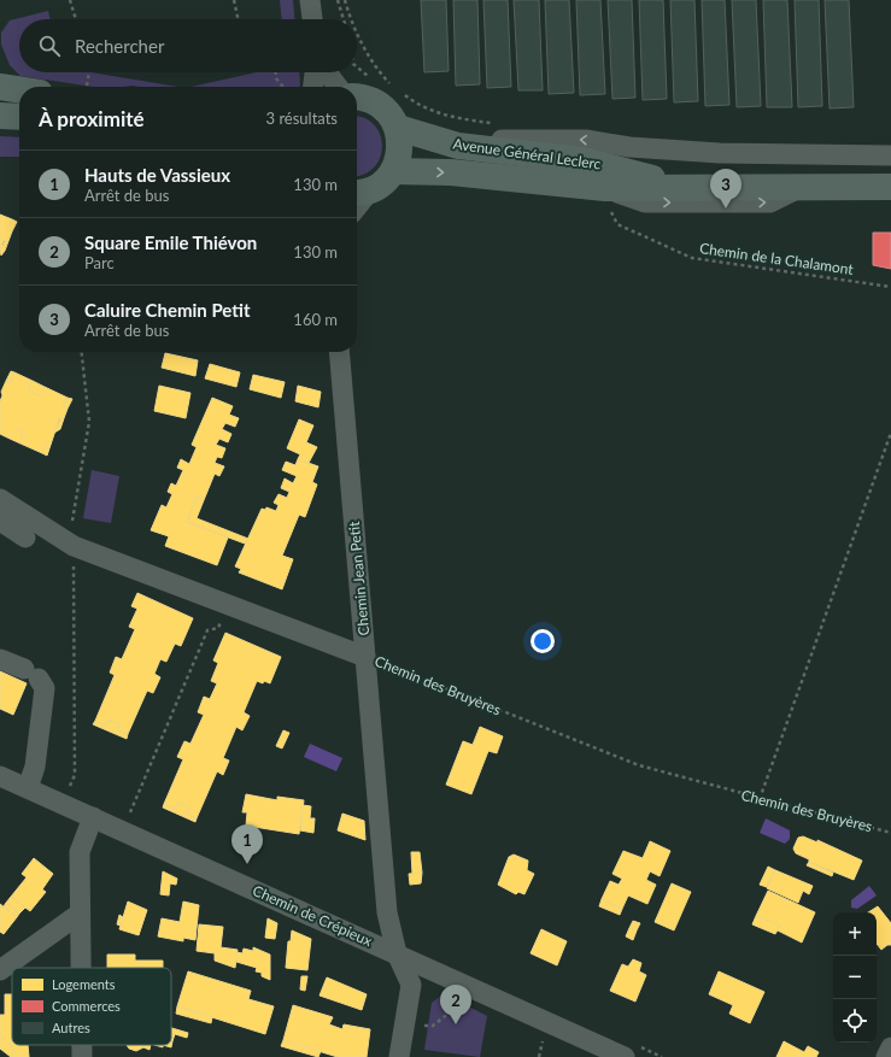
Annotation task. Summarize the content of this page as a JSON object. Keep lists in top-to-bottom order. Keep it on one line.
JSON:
{"streets":{"main road":["Avenue Général Leclerc"],"street":["Chemin Jean Petit","Chemin des Bruyères","Chemin de Crépieux"],"path":["Chemin de la Chalamont"]},"crossings":[["Avenue Général Leclerc","Chemin de la Chalamont"],["Chemin Jean Petit","Chemin des Bruyères"],["Chemin Jean Petit","Chemin de Crépieux"]],"legend":["Logements","Commerces","Autres"],"page":{"search":"Rechercher","heading":["À proximité","3 résultats"],"list":[{"mark":"1","name":"Hauts de Vassieux","note":"Arrêt de bus","value":"130 m"},{"mark":"2","name":"Square Emile Thiévon","note":"Parc","value":"130 m"},{"mark":"3","name":"Caluire Chemin Petit","note":"Arrêt de bus","value":"160 m"}],"pins":["3","1","2"],"map_buttons":["+","−"]}}
